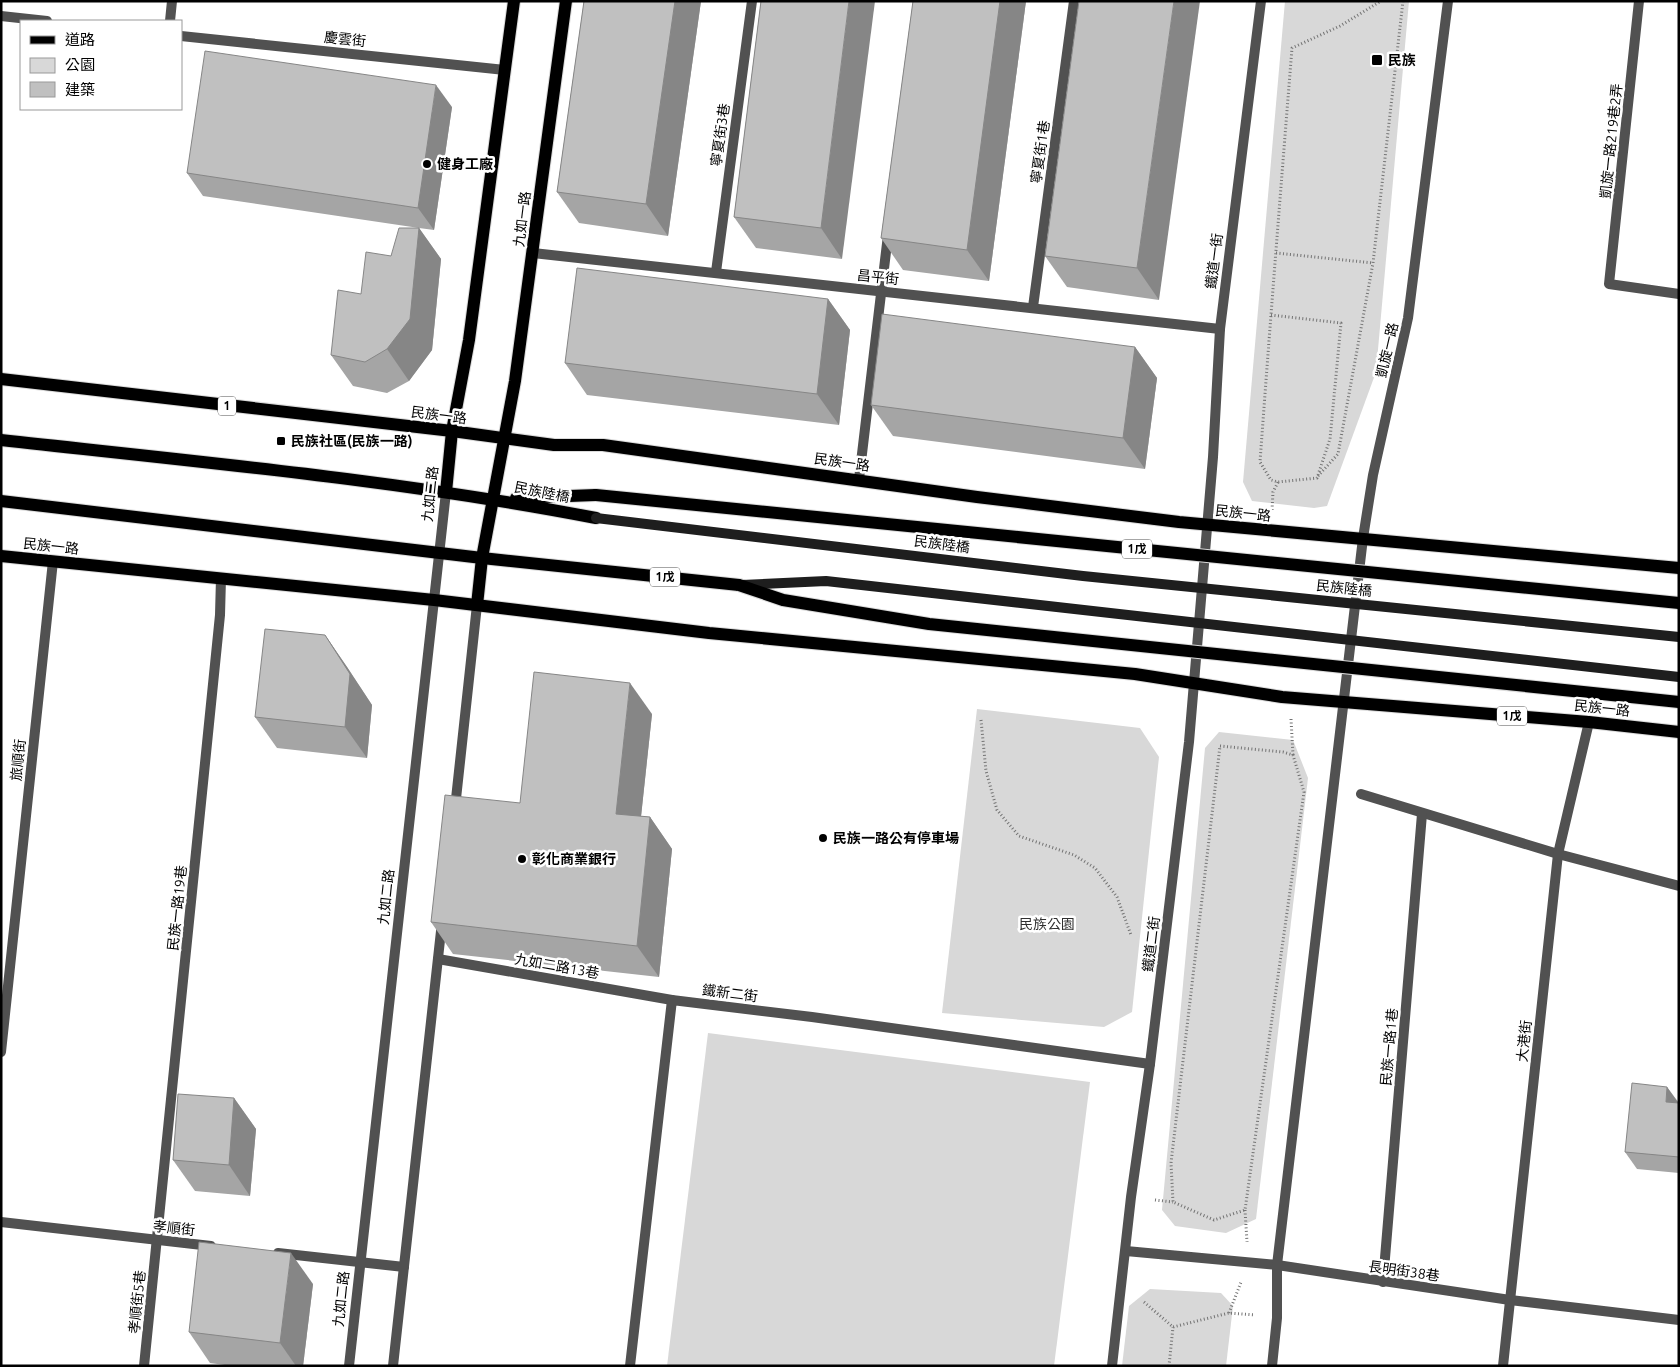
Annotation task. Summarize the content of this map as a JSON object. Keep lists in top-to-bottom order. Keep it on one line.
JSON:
{"streets":{"main road":["九如一路","1","民族一路","民族陸橋","九如二路","1戊"],"street":["慶雲街","寧夏街3巷","凱旋一路219巷2弄","寧夏街1巷","鐵道一街","昌平街","凱旋一路","旅順街","民族一路19巷","鐵道二街","九如二路13巷","鐵新二街","大港街","民族一路1巷","孝順街","長明街38巷","孝順街5巷"]},"crossings":[["寧夏街3巷","昌平街"],["寧夏街1巷","昌平街"],["九如一路","昌平街"],["九如一路","民族一路"],["鐵道一街","昌平街"],["鐵道一街","民族一路"],["鐵道一街","鐵道二街"],["凱旋一路","民族一路"],["民族一路","九如二路"],["民族一路","旅順街"],["民族一路","民族一路19巷"],["民族一路","鐵道二街"],["民族一路","大港街"],["民族陸橋","1戊"],["九如二路","1戊"],["民族一路19巷","孝順街"],["民族一路19巷","孝順街5巷"],["鐵道二街","鐵新二街"],["鐵道二街","長明街38巷"],["九如二路13巷","鐵新二街"],["大港街","長明街38巷"],["民族一路1巷","長明街38巷"],["孝順街","孝順街5巷"]],"parks":["民族公園"],"places":{"transit":["民族","民族社區(民族一路)"],"other":["健身工廠","民族一路公有停車場","彰化商業銀行"]},"legend":["道路","公園","建築"]}
